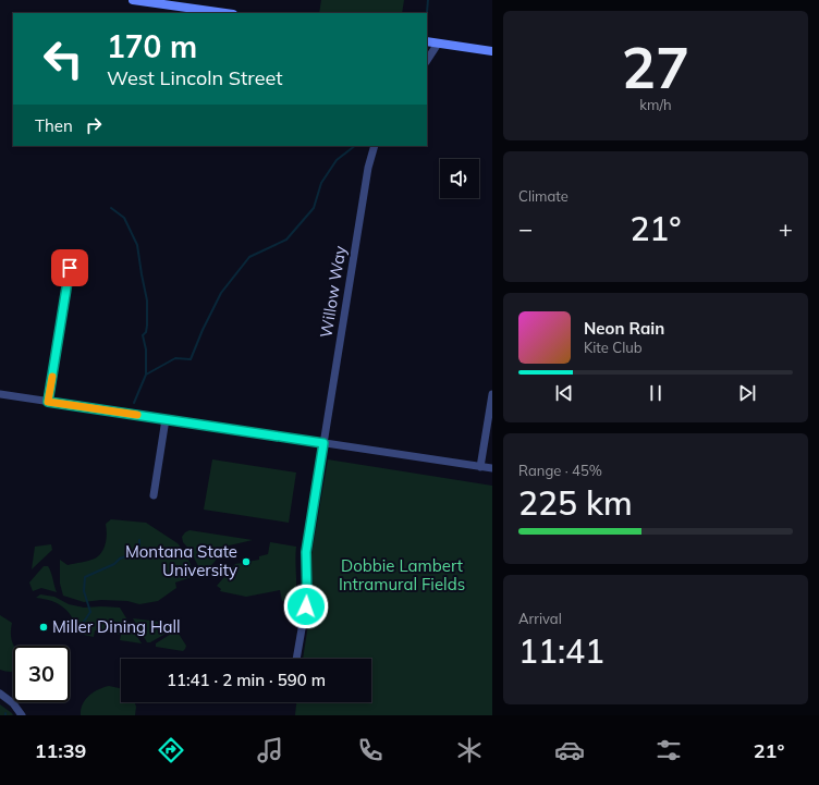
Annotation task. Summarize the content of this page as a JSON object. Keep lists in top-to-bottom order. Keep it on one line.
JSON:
{"streets":{"street":["Willow Way"]},"parks":["Dobbie Lambert Intramural Fields"],"places":["Montana State University","Miller Dining Hall"],"page":{"tile":[["27","km/h"],"Climate",["Range · 45%","225 km"],["Arrival","11:41"]],"turn":["170 m","West Lincoln Street"],"then":"Then","heat":["−","21°","+"],"song":["Neon Rain","Kite Club"],"limit":"30","trip":"11:41 · 2 min · 590 m","tabs":["11:39","21°"]}}
